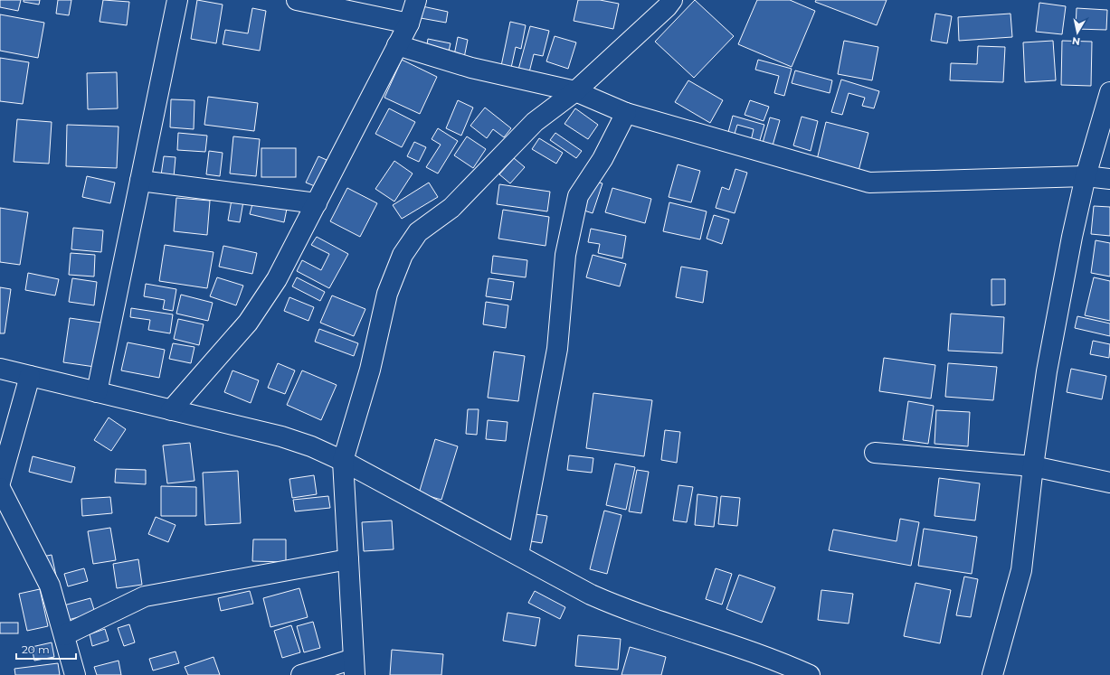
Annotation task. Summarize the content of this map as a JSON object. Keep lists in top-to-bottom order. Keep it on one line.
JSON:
{"scale_bar":"20 m","north":"bottom"}
